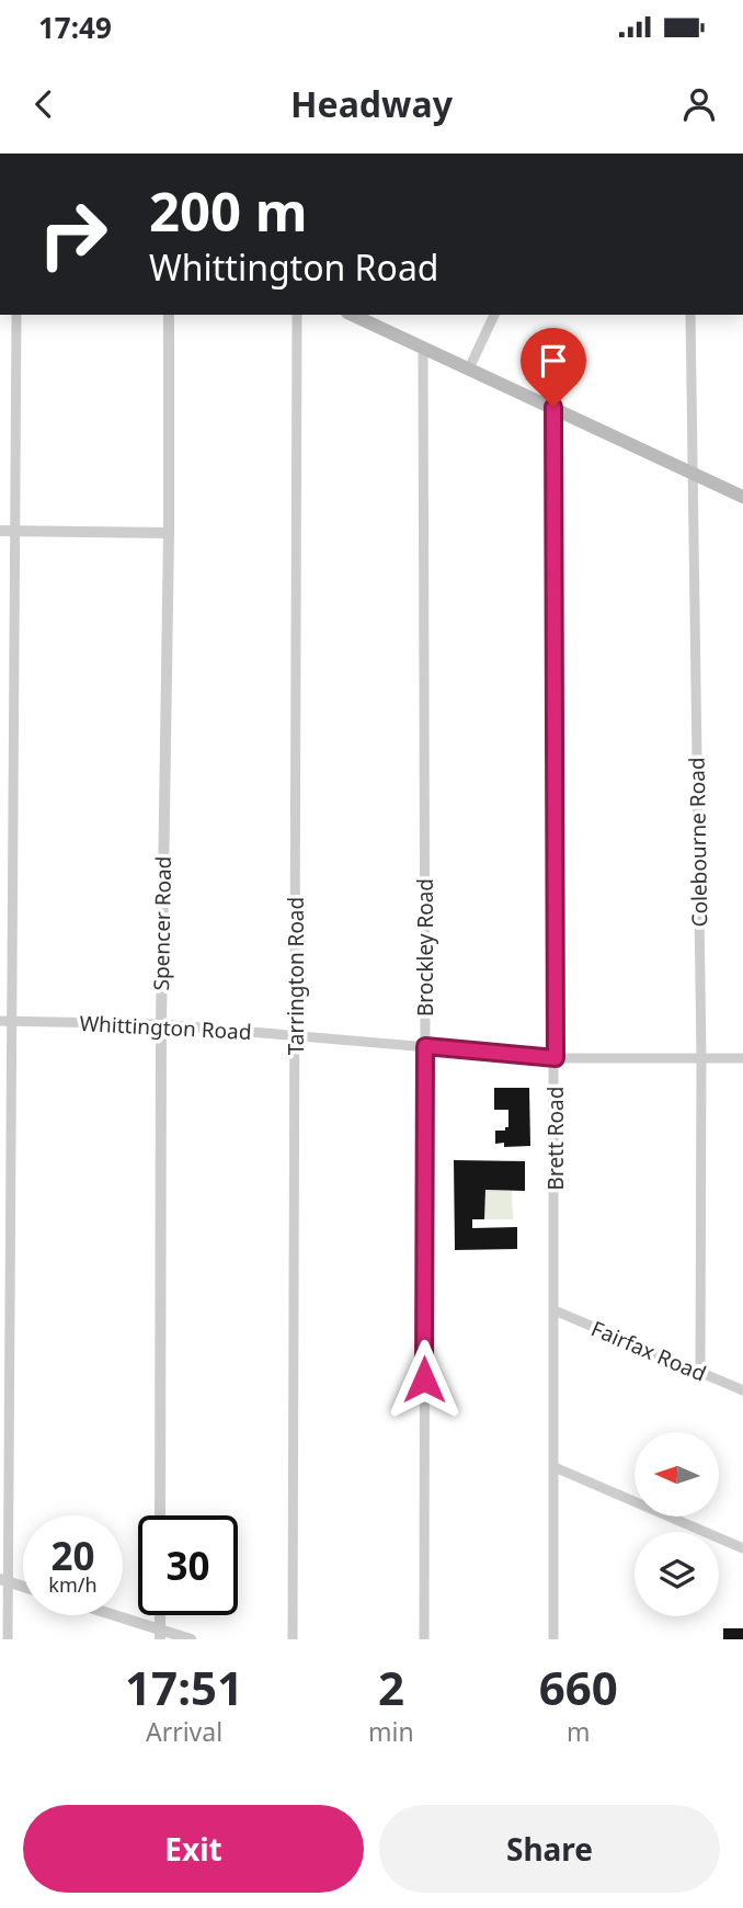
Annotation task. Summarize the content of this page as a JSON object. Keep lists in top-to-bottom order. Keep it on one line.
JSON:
{"streets":{"street":["Colebourne Road","Spencer Road","Brockley Road","Tarrington Road","Whittington Road","Brett Road","Fairfax Road"]},"crossings":[["Colebourne Road","Whittington Road"],["Colebourne Road","Fairfax Road"],["Spencer Road","Whittington Road"],["Brockley Road","Whittington Road"],["Tarrington Road","Whittington Road"],["Whittington Road","Brett Road"],["Brett Road","Fairfax Road"]],"north":"left","page":{"status":"17:49","header":"Headway","turn":["200 m","Whittington Road"],"speed":"20 km/h","limit":"30","eta":["17:51","Arrival","2","min","660","m"],"buttons":["Exit","Share"]}}
